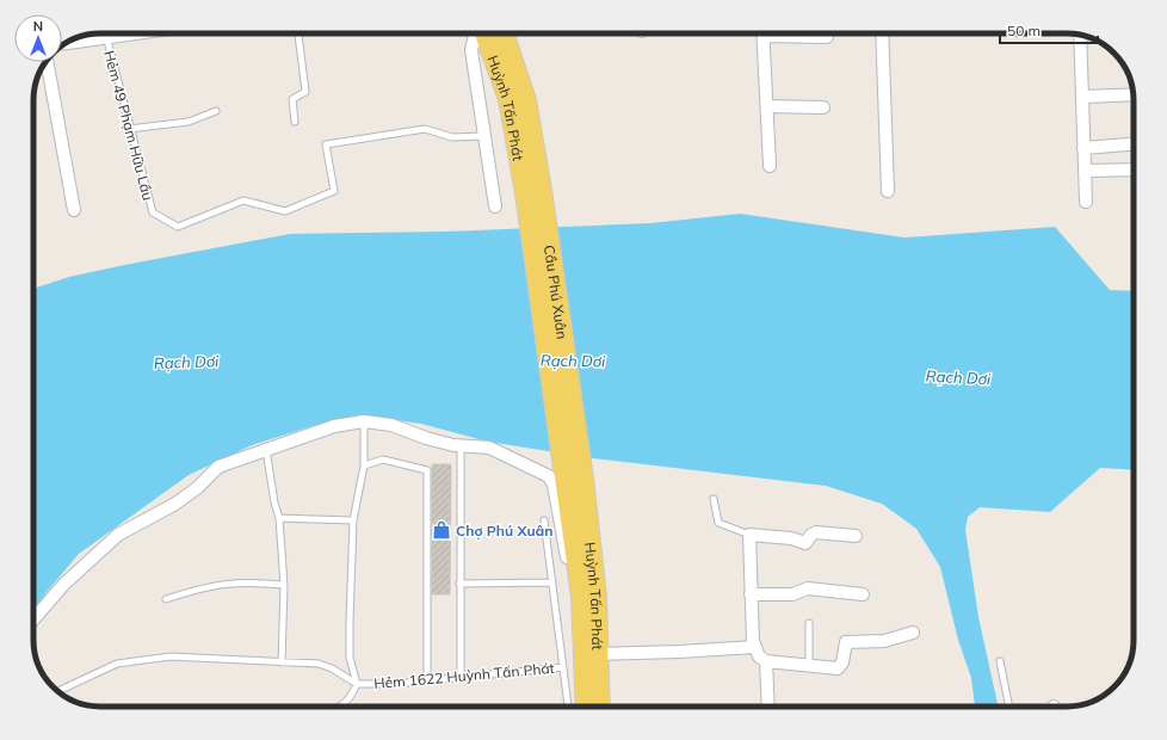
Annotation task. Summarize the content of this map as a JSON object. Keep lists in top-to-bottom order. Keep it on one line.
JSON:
{"streets":{"main road":["Huỳnh Tấn Phát","Cầu Phú Xuân"],"lane":["Hẻm 49 Phạm Hữu Lầu","Hẻm 1622 Huỳnh Tấn Phát"]},"crossings":[["Huỳnh Tấn Phát","Cầu Phú Xuân"]],"water":["Rạch Dơi"],"places":{"shop":["Chợ Phú Xuân"]},"scale_bar":"50 m","north":"top"}
